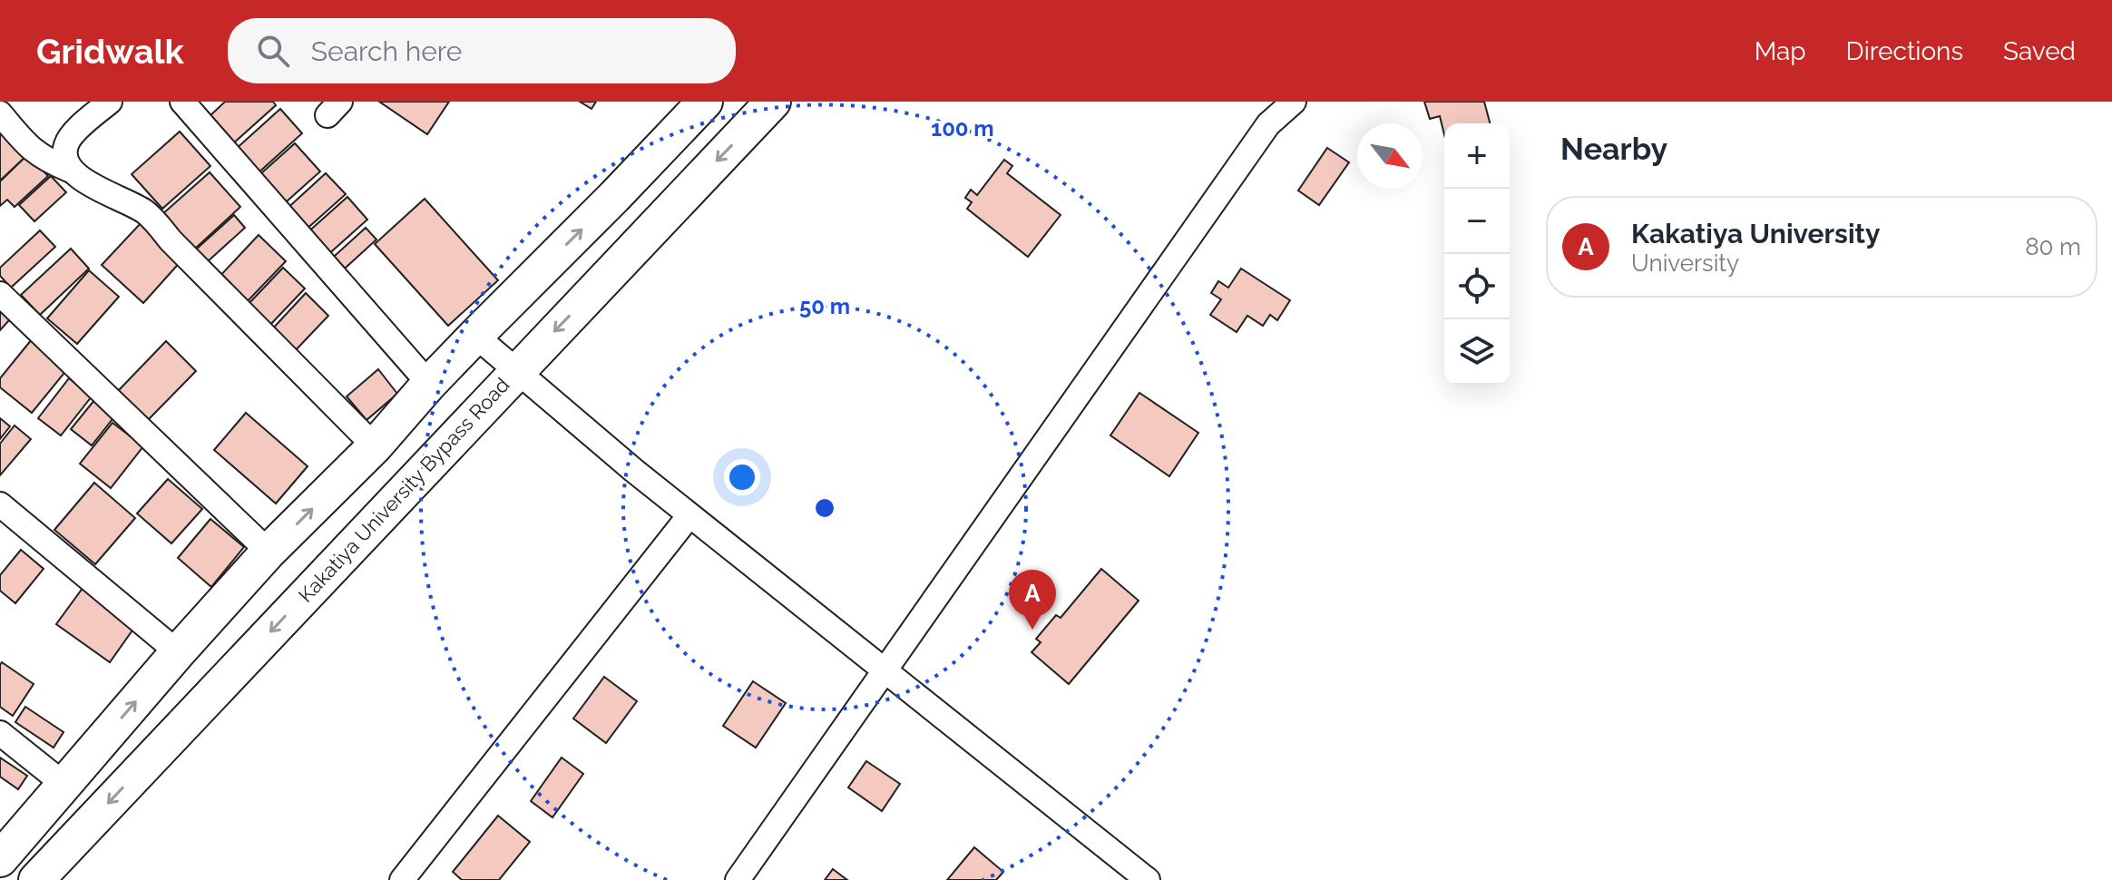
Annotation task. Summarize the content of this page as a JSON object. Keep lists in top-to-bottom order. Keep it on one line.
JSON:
{"streets":{"main road":["Kakatiya University Bypass Road"]},"north":"bottom right","page":{"header":"Gridwalk","search":"Search here","nav":["Map","Directions","Saved"],"heading":"Nearby","map_buttons":["+","−"],"list":[{"mark":"A","name":"Kakatiya University","note":"University","value":"80 m"}],"pins":"A"},"rings":["100 m","50 m"]}
